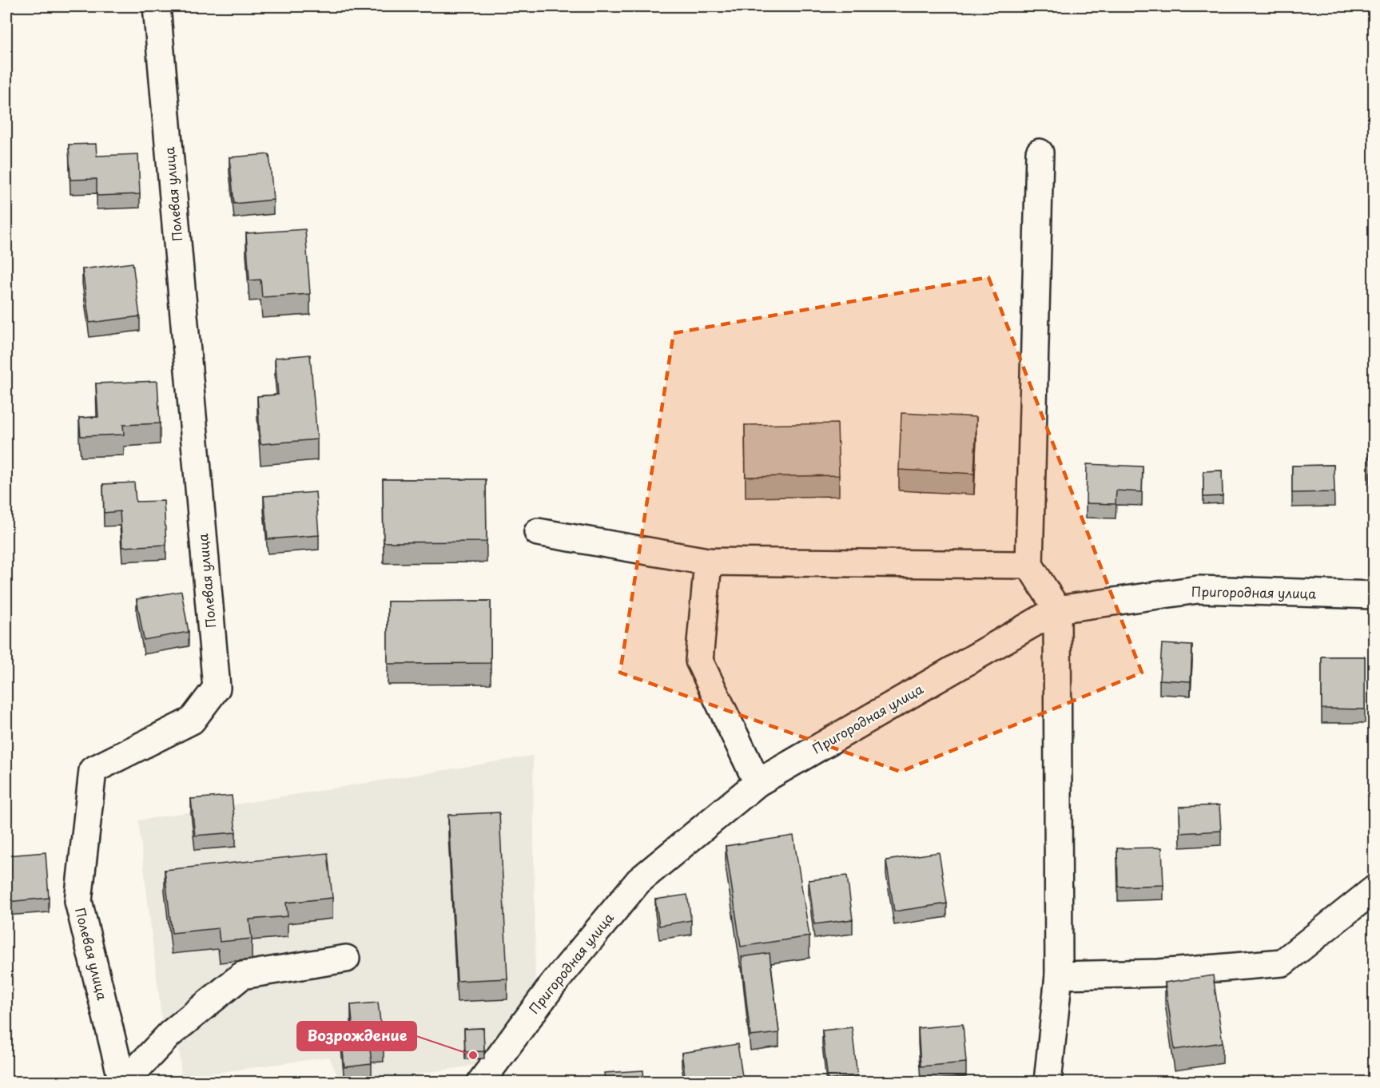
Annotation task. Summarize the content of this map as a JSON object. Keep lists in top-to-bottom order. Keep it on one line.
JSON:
{"streets":{"street":["Полевая улица","Пригородная улица"]},"places":["Возрождение"]}
